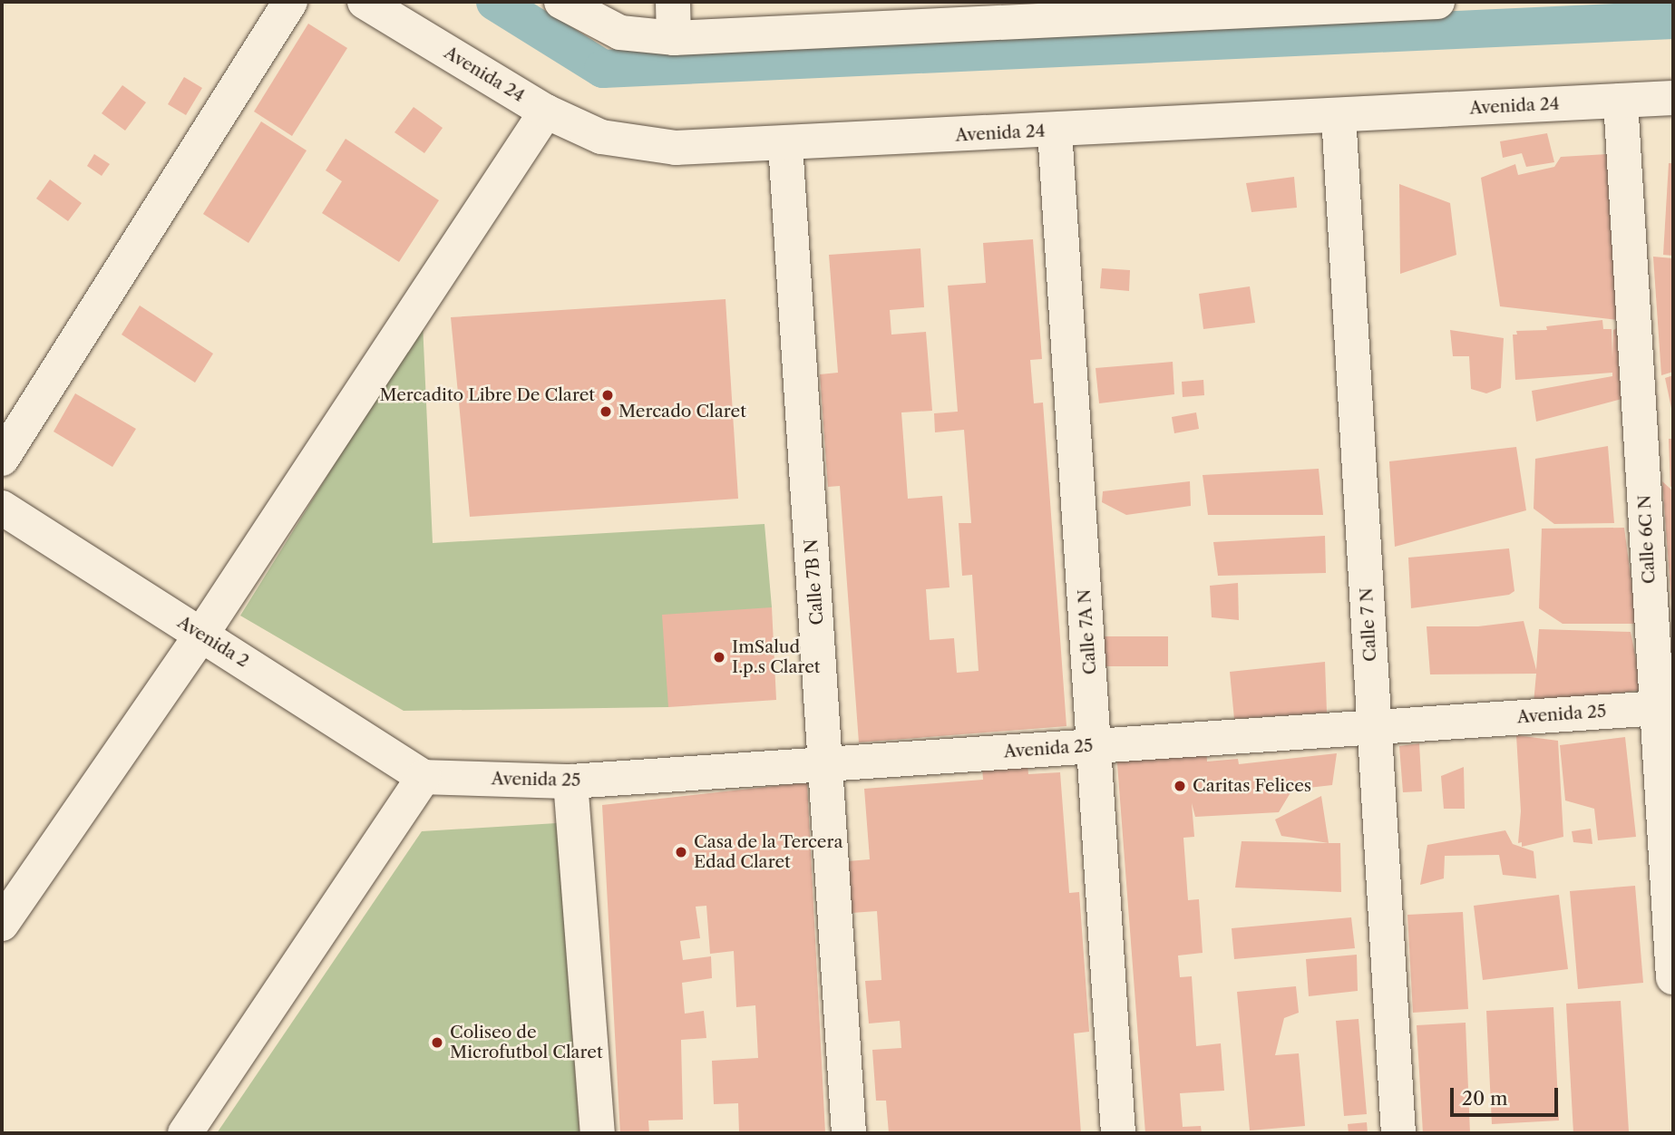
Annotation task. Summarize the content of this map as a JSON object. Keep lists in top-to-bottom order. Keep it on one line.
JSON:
{"streets":{"street":["Avenida 24","Calle 6C N","Calle 7B N","Calle 7 N","Calle 7A N","Avenida 2","Avenida 25"]},"crossings":[["Avenida 24","Calle 6C N"],["Avenida 24","Calle 7B N"],["Avenida 24","Calle 7 N"],["Avenida 24","Calle 7A N"],["Calle 6C N","Avenida 25"],["Calle 7B N","Avenida 25"],["Calle 7 N","Avenida 25"],["Calle 7A N","Avenida 25"],["Avenida 2","Avenida 25"]],"places":["Mercadito Libre De Claret","Mercado Claret","ImSalud I.p.s Claret","Caritas Felices","Casa de la Tercera Edad Claret","Coliseo de Microfutbol Claret"],"scale_bar":"20 m"}
